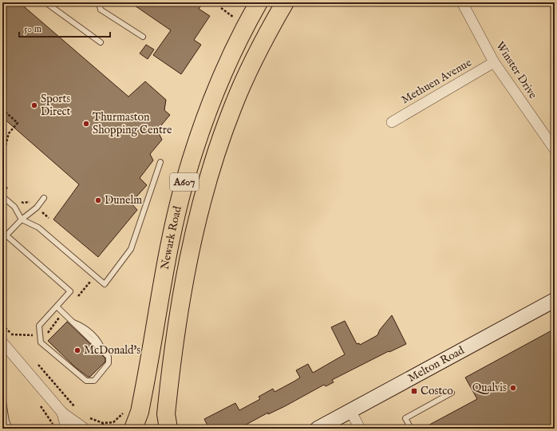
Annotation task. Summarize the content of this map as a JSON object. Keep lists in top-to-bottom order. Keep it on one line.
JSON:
{"streets":{"highway":["A607","Newark Road"],"street":["Winster Drive","Methuen Avenue","Melton Road"]},"crossings":[["Winster Drive","Methuen Avenue"]],"places":{"other":["Sports Direct","Thurmaston Shopping Centre","Dunelm","McDonald's","Qualvis"],"transit":["Costco"]},"scale_bar":"50 m"}
